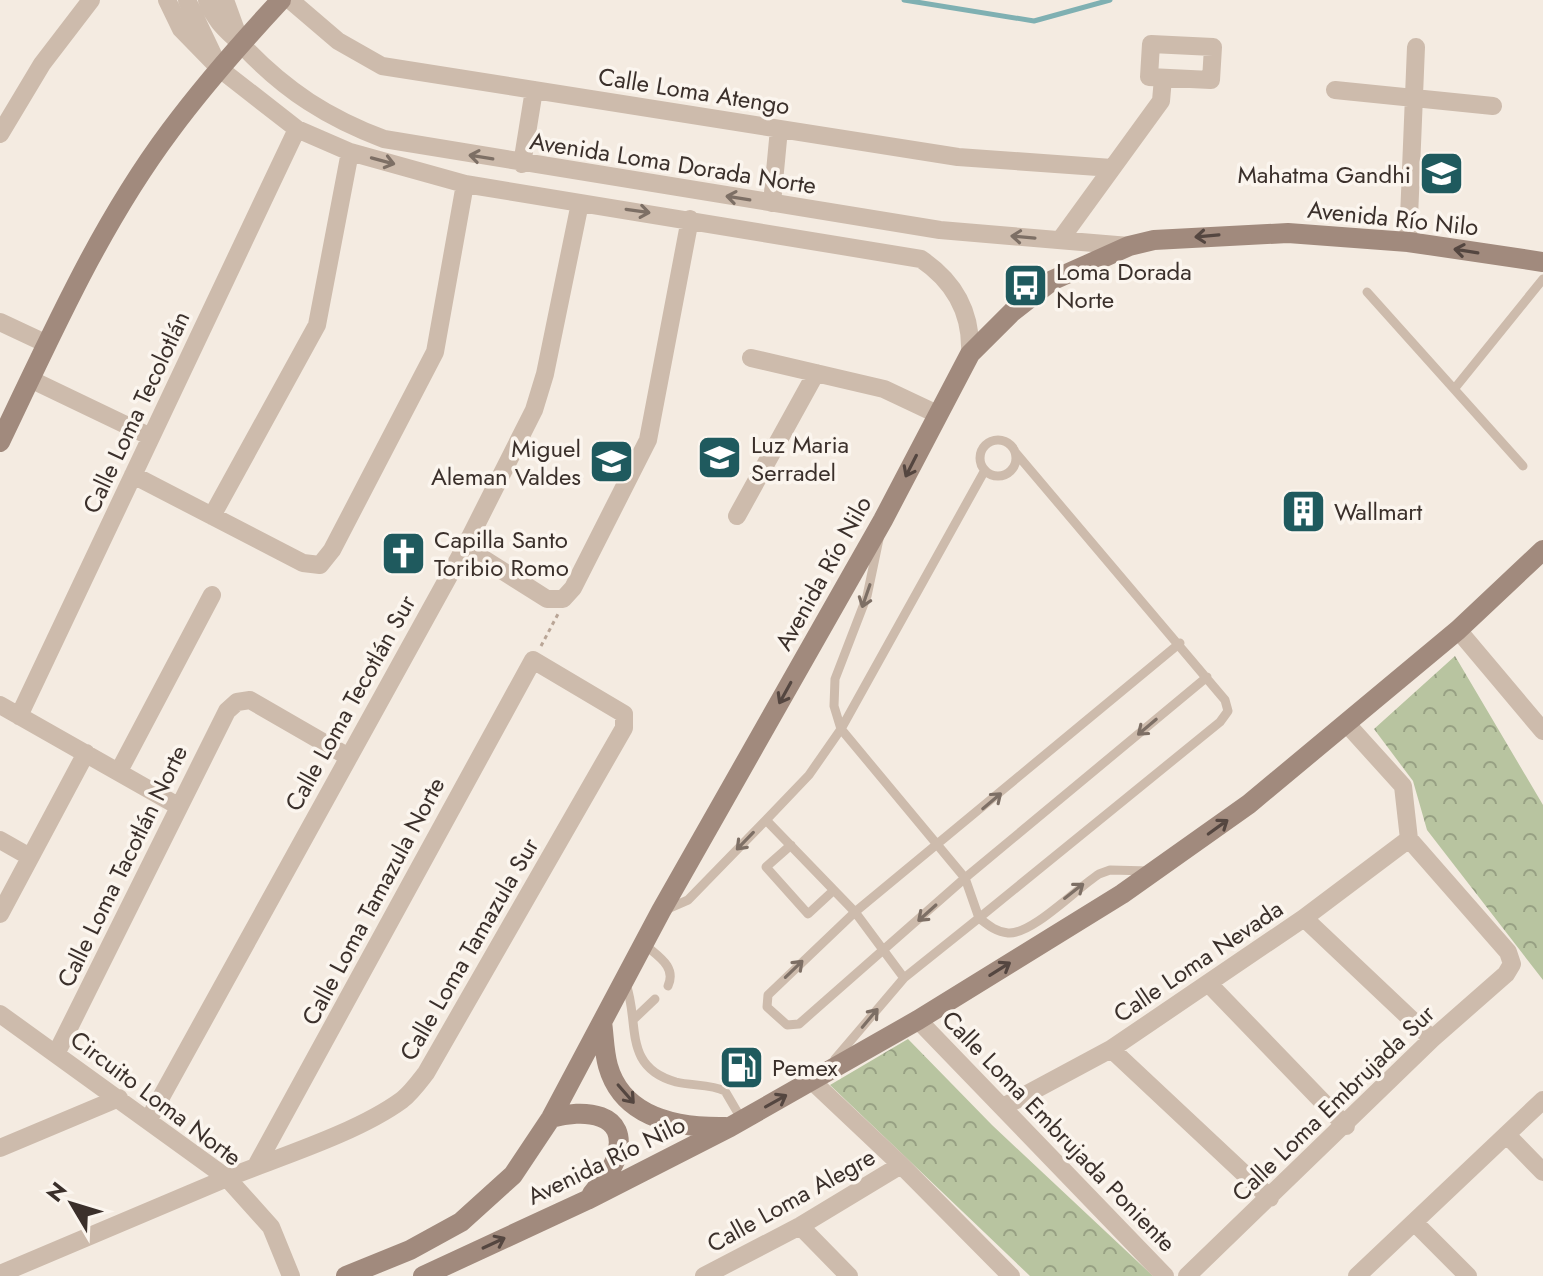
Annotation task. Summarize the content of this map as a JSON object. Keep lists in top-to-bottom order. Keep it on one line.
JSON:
{"streets":{"main road":["Avenida Río Nilo"],"street":["Calle Loma Atengo","Avenida Loma Dorada Norte","Calle Loma Tecolotlán","Calle Loma Tecotlán Sur","Calle Loma Tacotlán Norte","Calle Loma Tamazula Norte","Calle Loma Tamazula Sur","Calle Loma Nevada","Circuito Loma Norte","Calle Loma Embrujada Sur","Calle Loma Embrujada Poniente","Calle Loma Alegre"]},"crossings":[["Avenida Loma Dorada Norte","Avenida Río Nilo"],["Avenida Río Nilo","Calle Loma Embrujada Poniente"],["Calle Loma Tecotlán Sur","Calle Loma Tacotlán Norte"],["Calle Loma Tecotlán Sur","Circuito Loma Norte"],["Calle Loma Tacotlán Norte","Circuito Loma Norte"],["Calle Loma Tamazula Norte","Calle Loma Tamazula Sur"],["Calle Loma Tamazula Sur","Circuito Loma Norte"],["Calle Loma Nevada","Calle Loma Embrujada Sur"],["Calle Loma Nevada","Calle Loma Embrujada Poniente"]],"places":{"school or university":["Mahatma Gandhi","Luz Maria Serradel","Miguel Aleman Valdes"],"bus stop":["Loma Dorada Norte"],"building":["Wallmart"],"church":["Capilla Santo Toribio Romo"],"fuel station":["Pemex"]},"north":"top left"}
